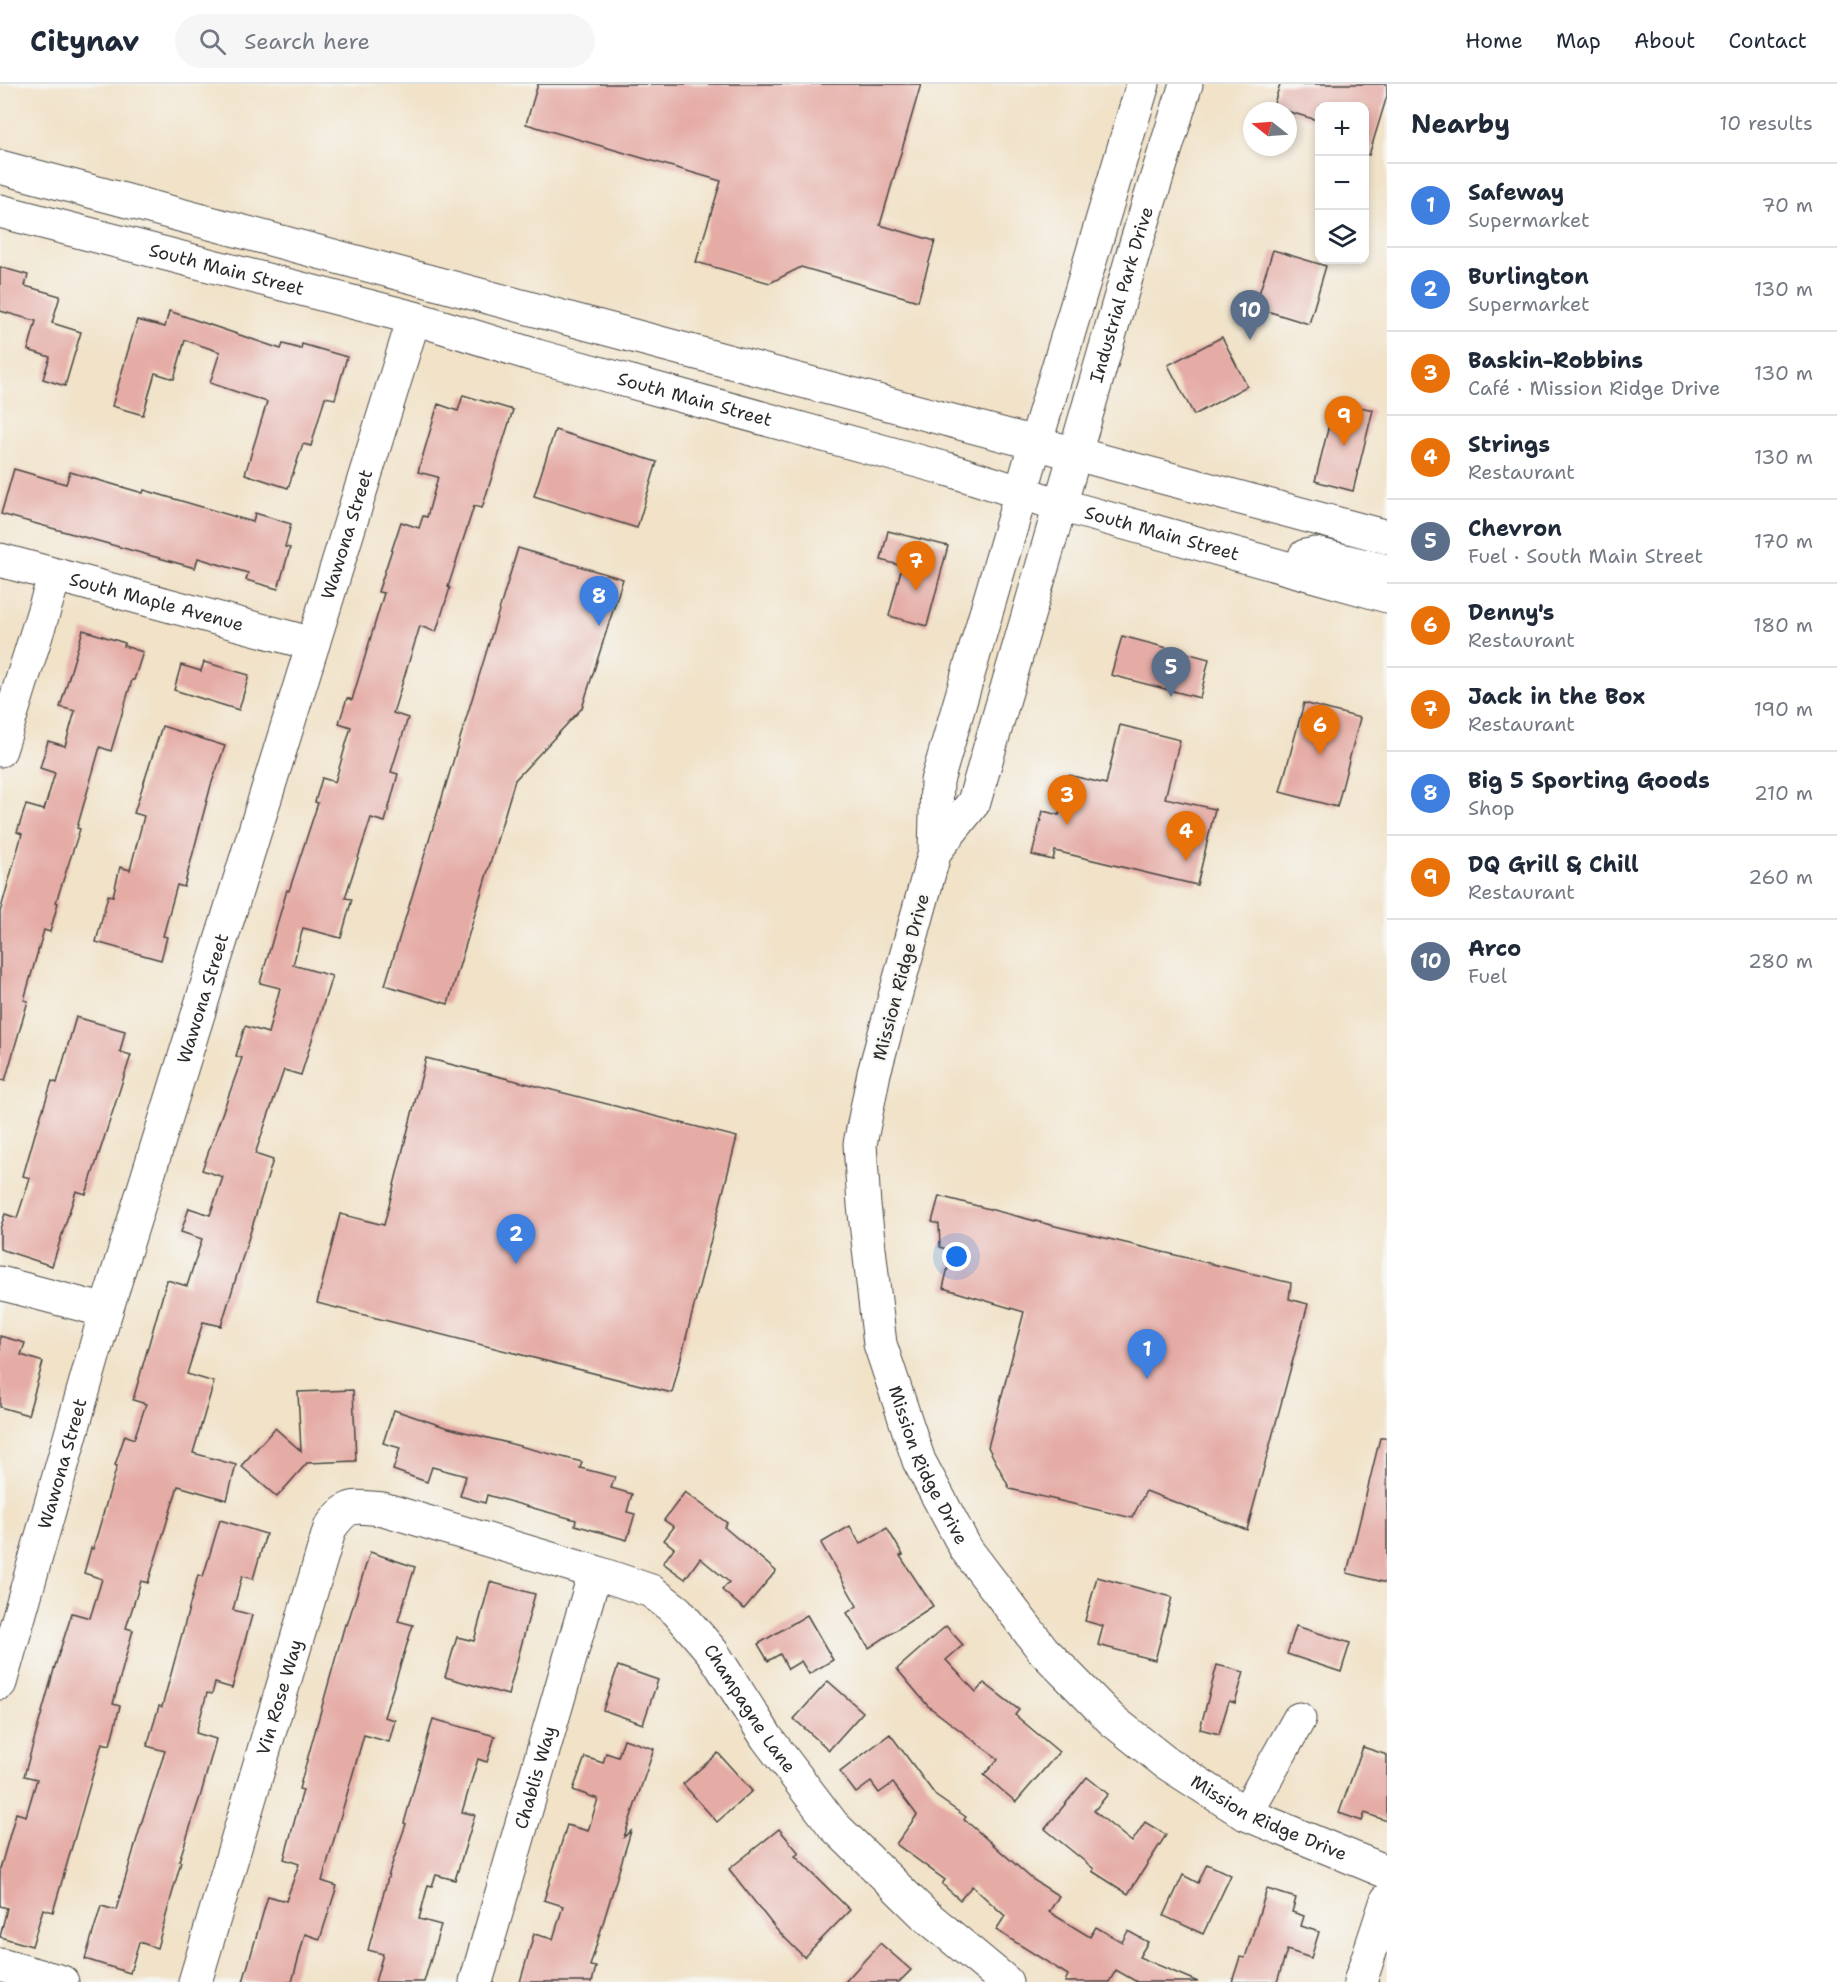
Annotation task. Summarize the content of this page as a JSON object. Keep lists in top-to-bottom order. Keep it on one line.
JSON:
{"streets":{"street":["South Main Street","Industrial Park Drive","Wawona Street","South Maple Avenue","Mission Ridge Drive","Vin Rose Way","Champagne Lane","Chablis Way"]},"crossings":[["South Main Street","Industrial Park Drive"],["South Main Street","Wawona Street"],["South Main Street","Mission Ridge Drive"],["Industrial Park Drive","Mission Ridge Drive"],["Wawona Street","South Maple Avenue"],["Vin Rose Way","Champagne Lane"],["Champagne Lane","Chablis Way"]],"north":"left","page":{"header":"Citynav","search":"Search here","nav":["Home","Map","About","Contact"],"heading":["Nearby","10 results"],"map_buttons":["+","−"],"list":[{"mark":"1","name":"Safeway","note":"Supermarket","value":"70 m"},{"mark":"2","name":"Burlington","note":"Supermarket","value":"130 m"},{"mark":"3","name":"Baskin-Robbins","note":"Café · Mission Ridge Drive","value":"130 m"},{"mark":"4","name":"Strings","note":"Restaurant","value":"130 m"},{"mark":"5","name":"Chevron","note":"Fuel · South Main Street","value":"170 m"},{"mark":"6","name":"Denny's","note":"Restaurant","value":"180 m"},{"mark":"7","name":"Jack in the Box","note":"Restaurant","value":"190 m"},{"mark":"8","name":"Big 5 Sporting Goods","note":"Shop","value":"210 m"},{"mark":"9","name":"DQ Grill & Chill","note":"Restaurant","value":"260 m"},{"mark":"10","name":"Arco","note":"Fuel","value":"280 m"}],"pins":["10","9","7","8","5","6","3","4","2","1"]}}
